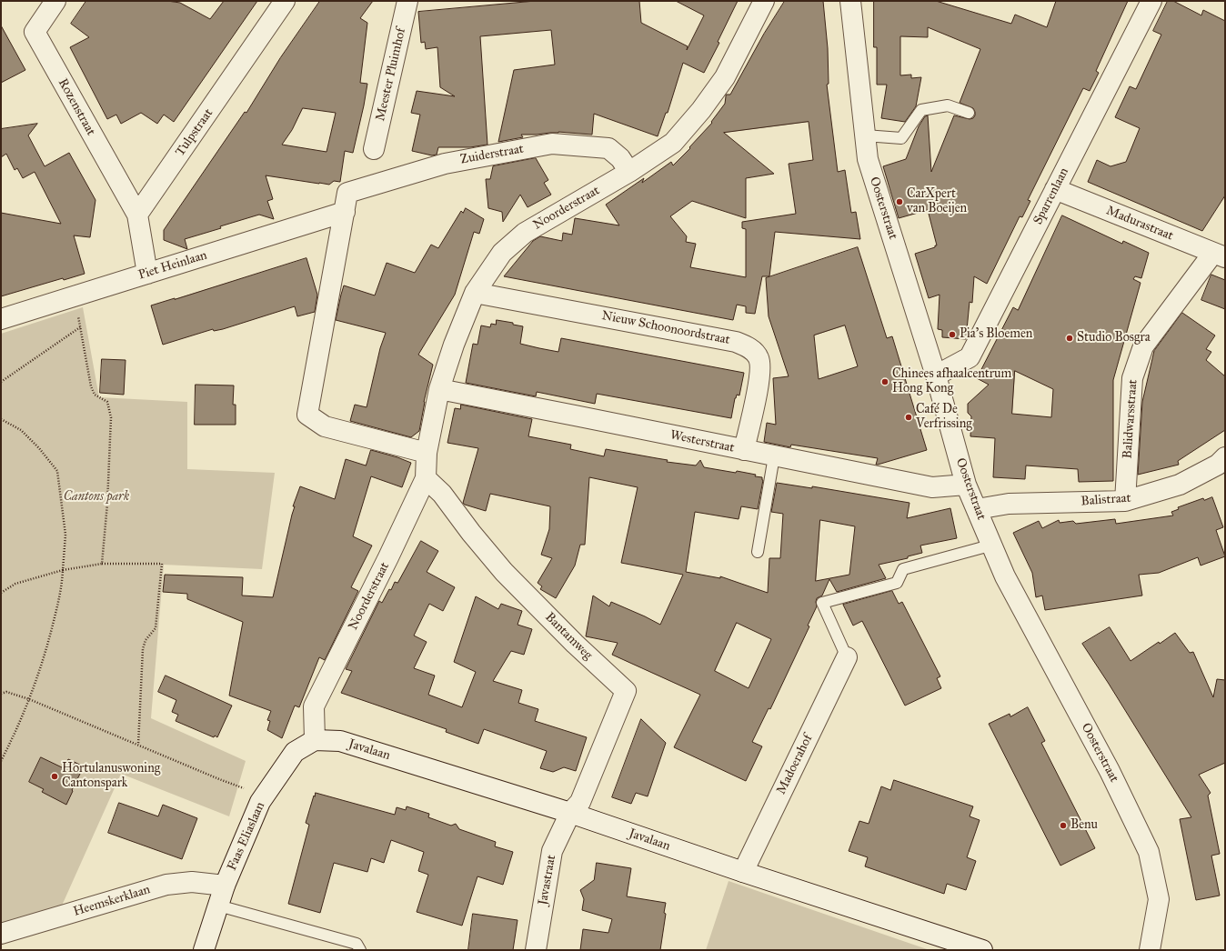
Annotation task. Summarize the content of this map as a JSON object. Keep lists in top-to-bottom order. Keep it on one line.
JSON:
{"streets":{"street":["Meester Pluimhof","Rozenstraat","Tulpstraat","Zuiderstraat","Sparrenlaan","Noorderstraat","Oosterstraat","Madurastraat","Piet Heinlaan","Nieuw Schoonoordstraat","Balidwarsstraat","Westerstraat","Balistraat","Bantamweg","Javalaan","Madoerahof","Faas Eliaslaan","Javastraat","Heemskerklaan"]},"crossings":[["Rozenstraat","Tulpstraat"],["Zuiderstraat","Noorderstraat"],["Zuiderstraat","Piet Heinlaan"],["Sparrenlaan","Oosterstraat"],["Sparrenlaan","Madurastraat"],["Noorderstraat","Nieuw Schoonoordstraat"],["Noorderstraat","Westerstraat"],["Noorderstraat","Bantamweg"],["Noorderstraat","Javalaan"],["Noorderstraat","Faas Eliaslaan"],["Oosterstraat","Westerstraat"],["Oosterstraat","Balistraat"],["Madurastraat","Balidwarsstraat"],["Nieuw Schoonoordstraat","Westerstraat"],["Balidwarsstraat","Balistraat"],["Bantamweg","Javalaan"],["Bantamweg","Javastraat"],["Javalaan","Madoerahof"],["Javalaan","Faas Eliaslaan"],["Javalaan","Javastraat"],["Faas Eliaslaan","Heemskerklaan"]],"parks":["Cantons park"],"places":["CarXpert van Boeijen","Pia's Bloemen","Studio Bosgra","Chinees afhaalcentrum Hong Kong","Café De Verfrissing","Hortulanuswoning Cantonspark","Benu"]}
